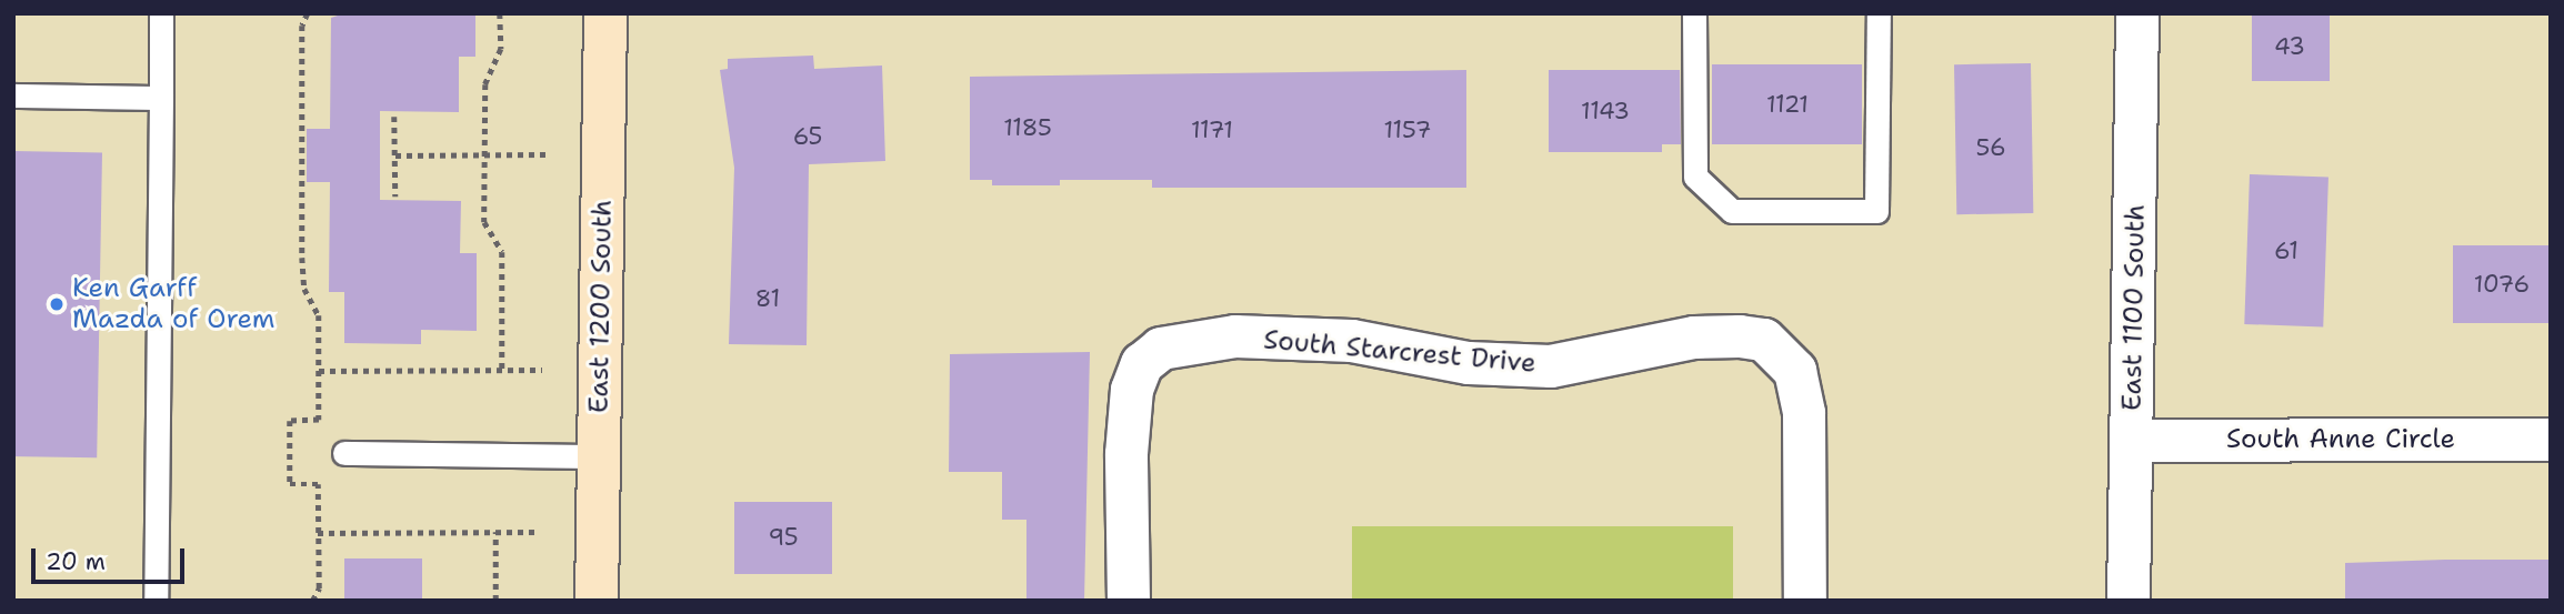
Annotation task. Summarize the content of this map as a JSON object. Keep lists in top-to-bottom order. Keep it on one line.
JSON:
{"streets":{"street":["East 1200 South","East 1100 South","South Starcrest Drive","South Anne Circle"]},"crossings":[["East 1100 South","South Anne Circle"]],"places":["Ken Garff Mazda of Orem"],"house_numbers":["43","1121","1143","1185","1171","1157","65","56","61","1076","81","95"],"scale_bar":"20 m"}
